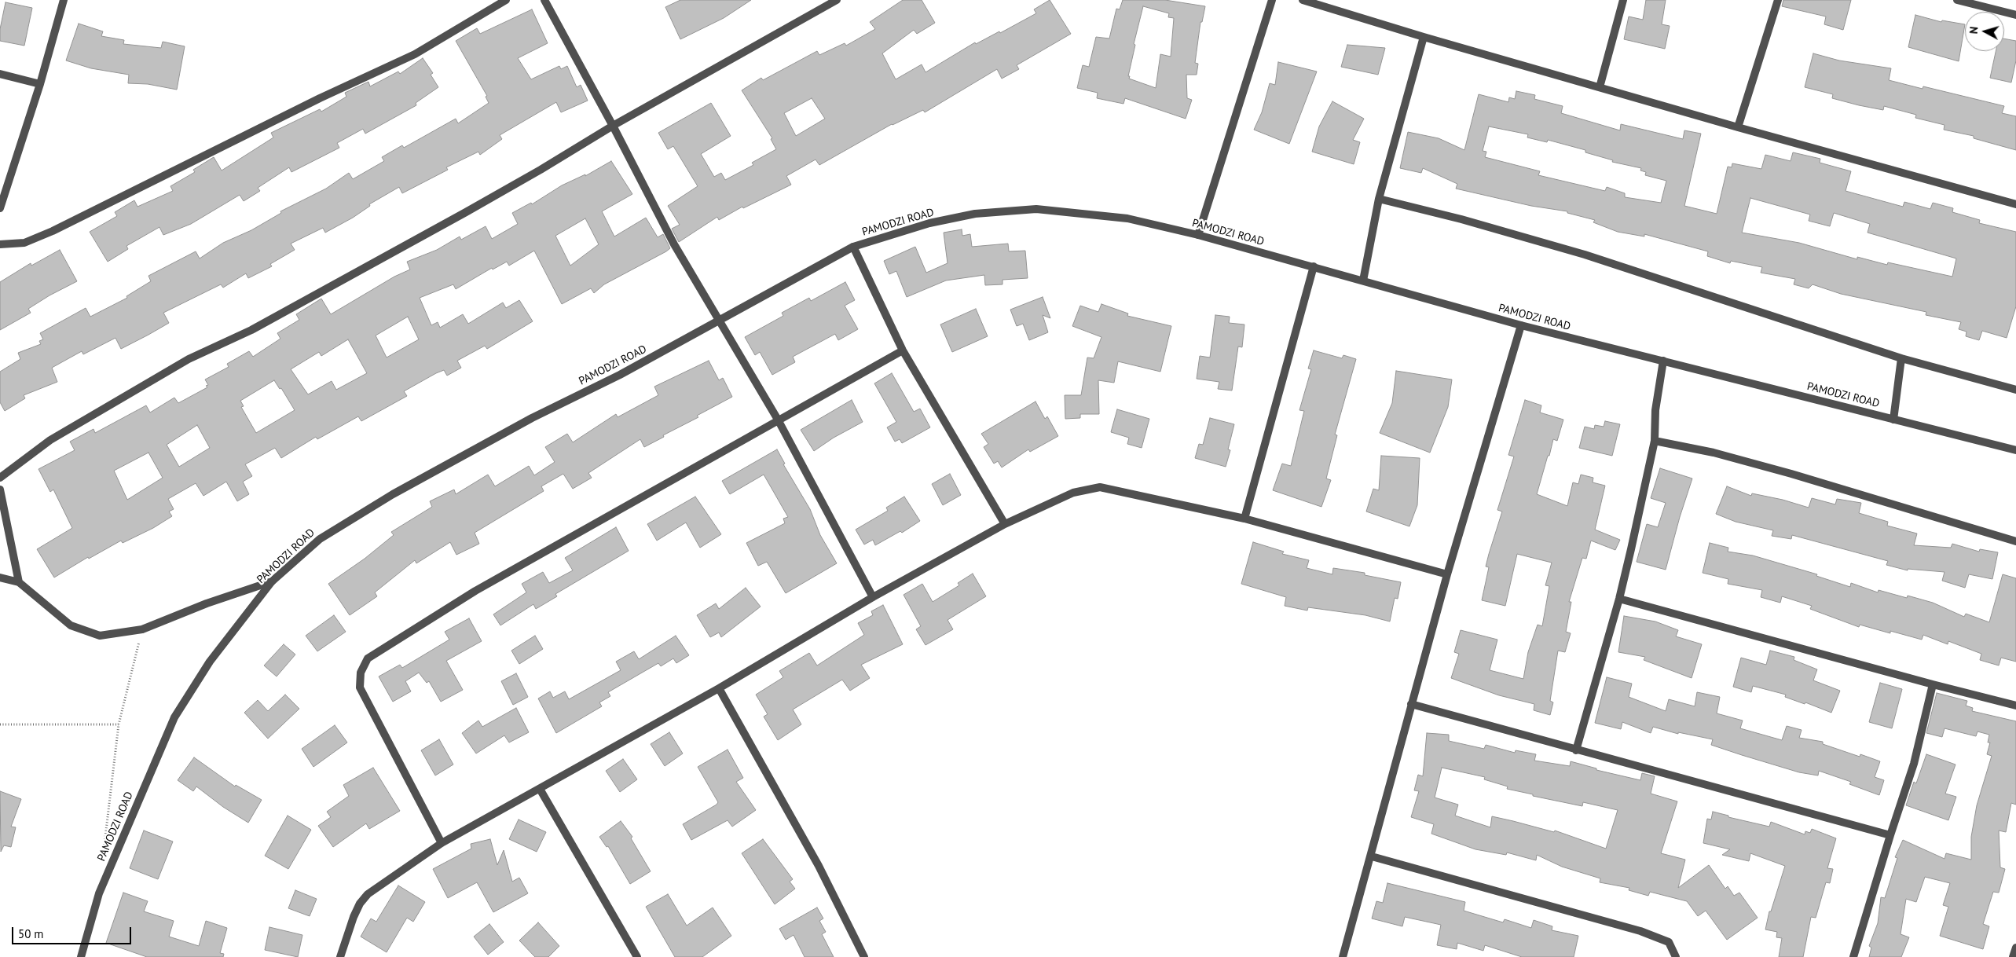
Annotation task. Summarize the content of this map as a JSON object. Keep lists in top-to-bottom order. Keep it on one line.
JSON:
{"streets":{"street":["PAMODZI ROAD"]},"scale_bar":"50 m","north":"left"}
